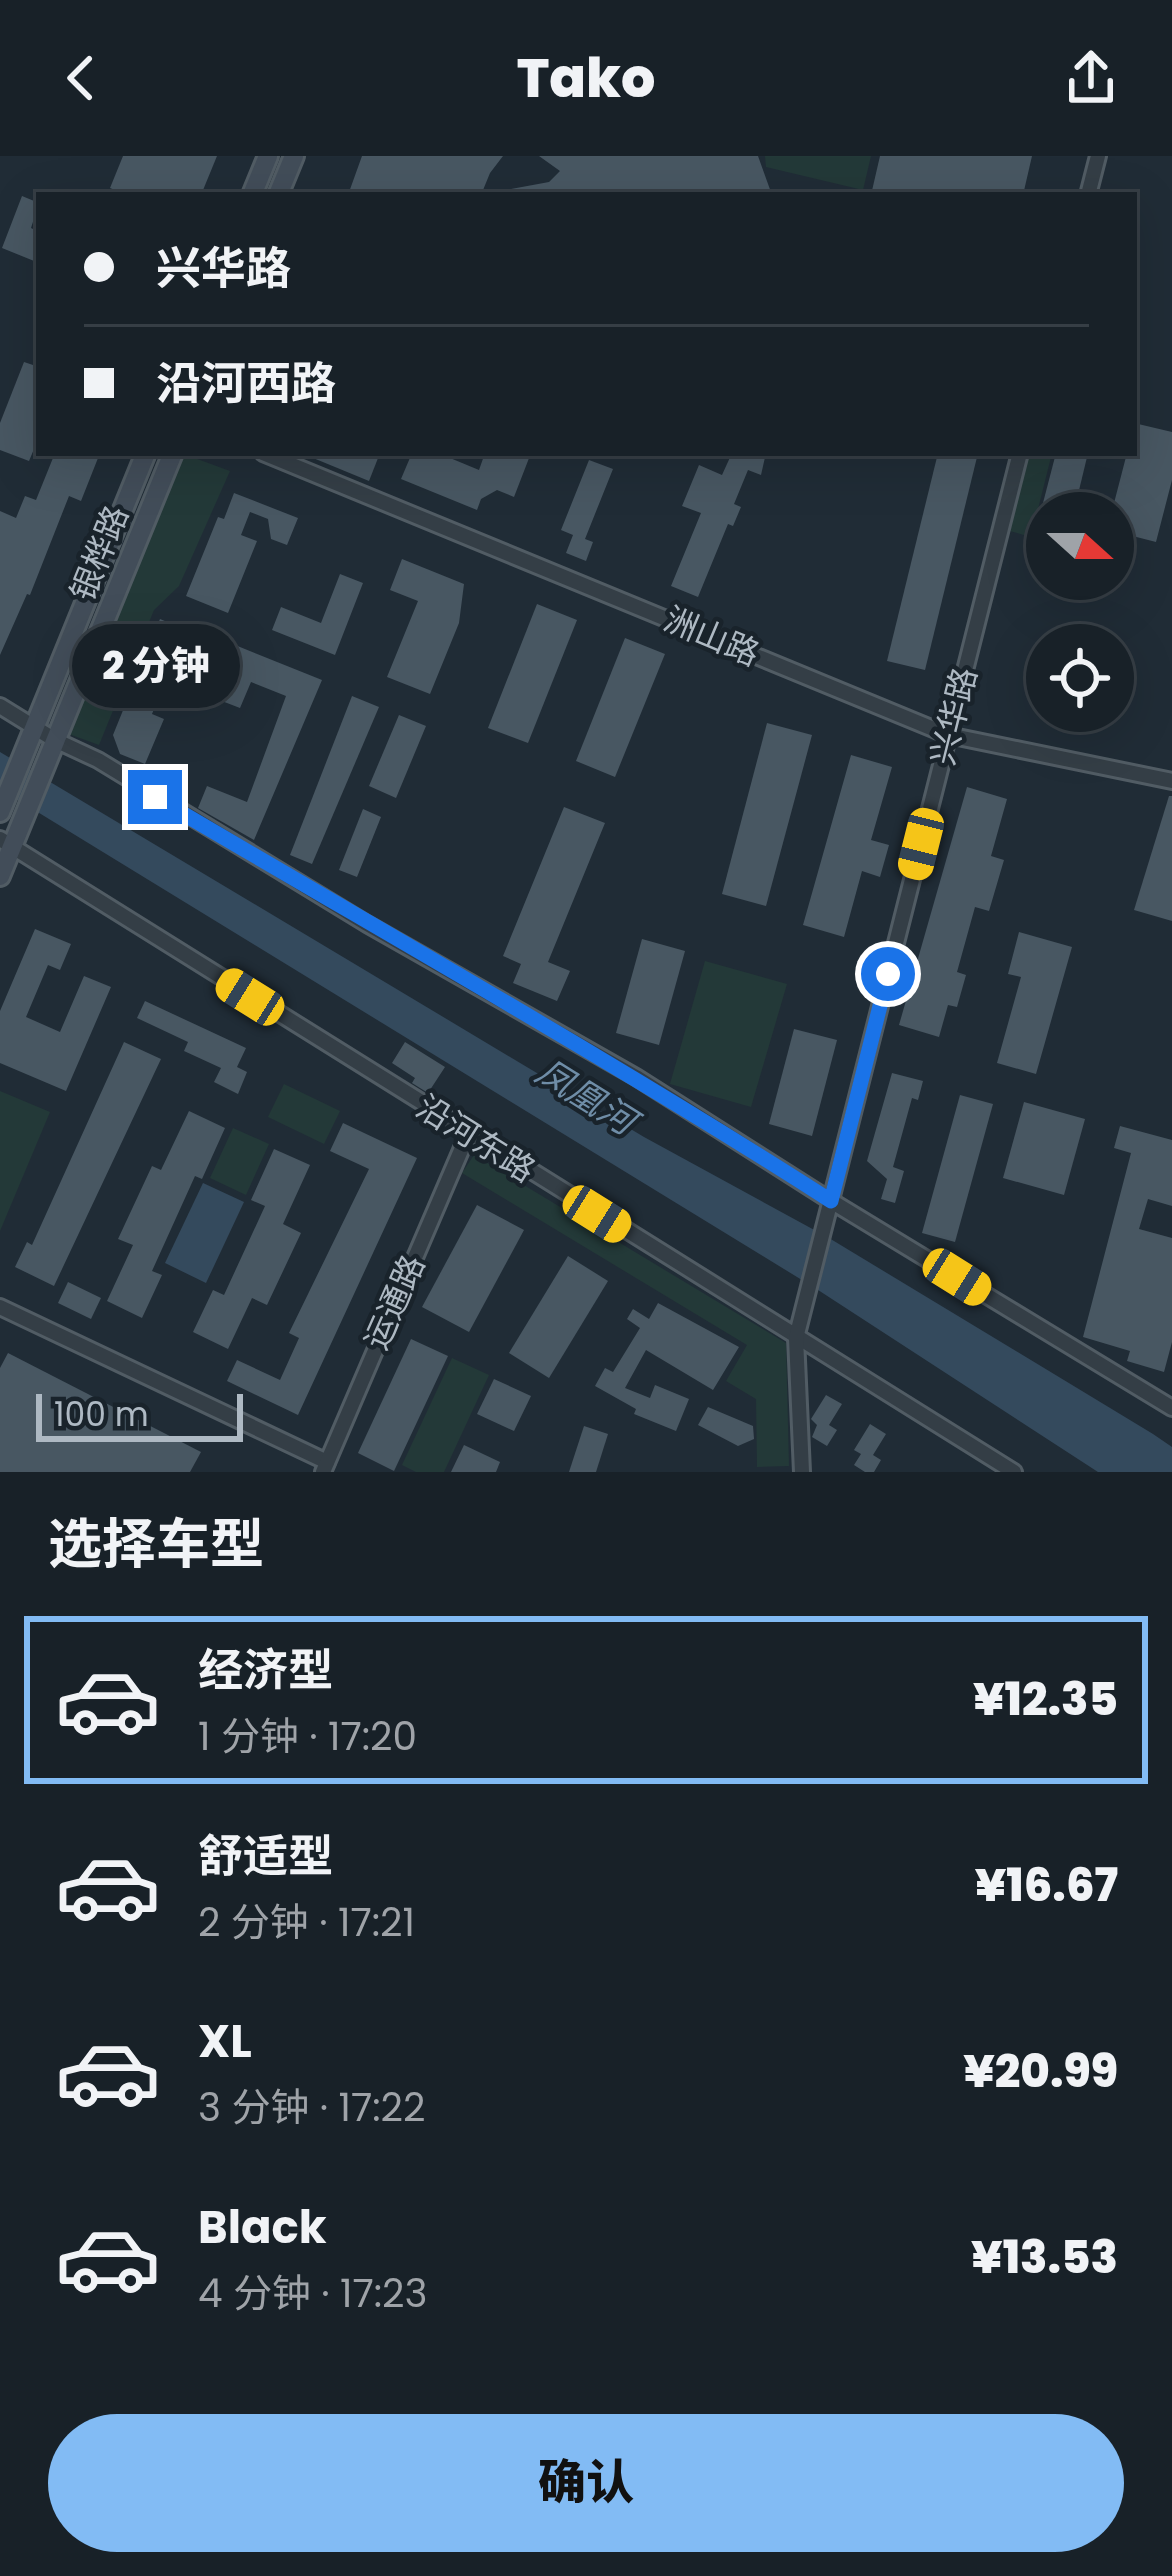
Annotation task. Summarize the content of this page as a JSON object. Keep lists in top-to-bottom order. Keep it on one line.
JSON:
{"streets":{"main road":["银桦路"],"street":["洲山路","兴华路","沿河东路","运通路"]},"crossings":[["银桦路","沿河东路"],["洲山路","兴华路"],["兴华路","沿河东路"],["沿河东路","运通路"]],"water":["凤凰河"],"scale_bar":"100 m","north":"right","page":{"header":"Tako","banner":["兴华路","沿河西路"],"bubble":"2 分钟","scale":"100 m","heading":"选择车型","list":[{"name":"经济型","note":"1 分钟 · 17:20","value":"¥12.35"},{"name":"舒适型","note":"2 分钟 · 17:21","value":"¥16.67"},{"name":"XL","note":"3 分钟 · 17:22","value":"¥20.99"},{"name":"Black","note":"4 分钟 · 17:23","value":"¥13.53"}],"buttons":"确认"}}
